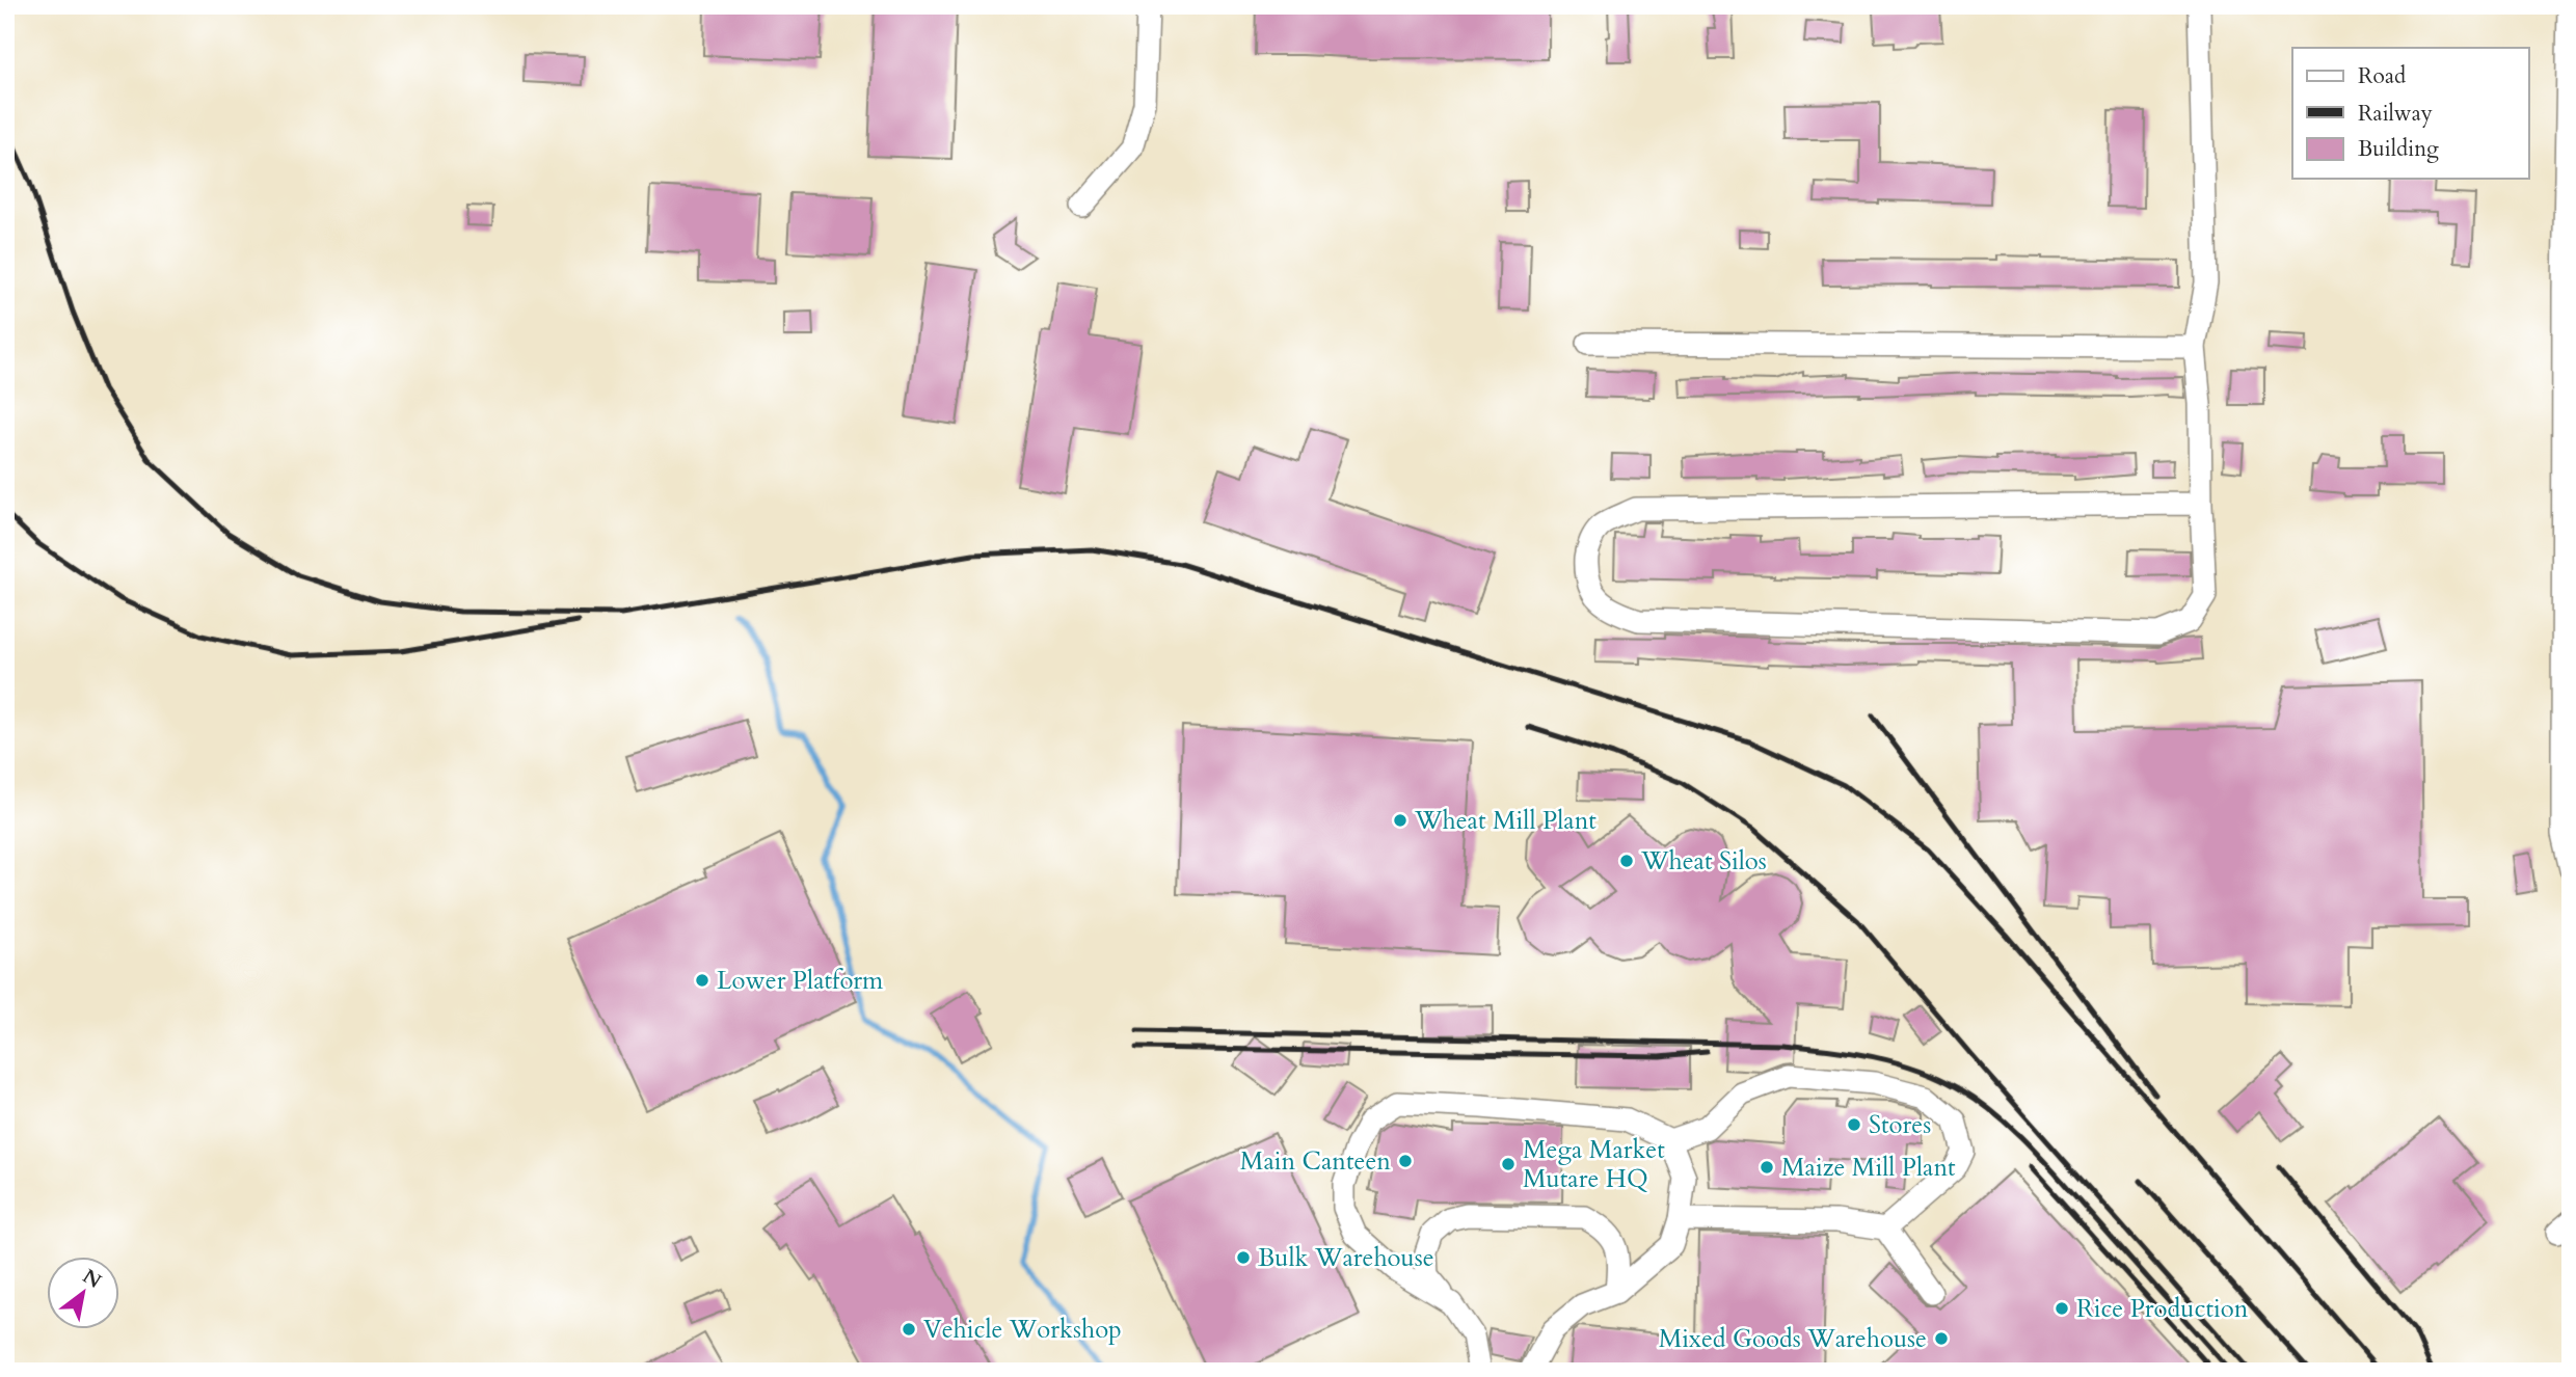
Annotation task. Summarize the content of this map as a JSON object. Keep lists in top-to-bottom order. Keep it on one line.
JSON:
{"places":["Wheat Mill Plant","Wheat Silos","Lower Platform","Stores","Main Canteen","Mega Market Mutare HQ","Maize Mill Plant","Bulk Warehouse","Rice Production","Vehicle Workshop","Mixed Goods Warehouse"],"legend":["Road","Railway","Building"],"north":"top right"}
